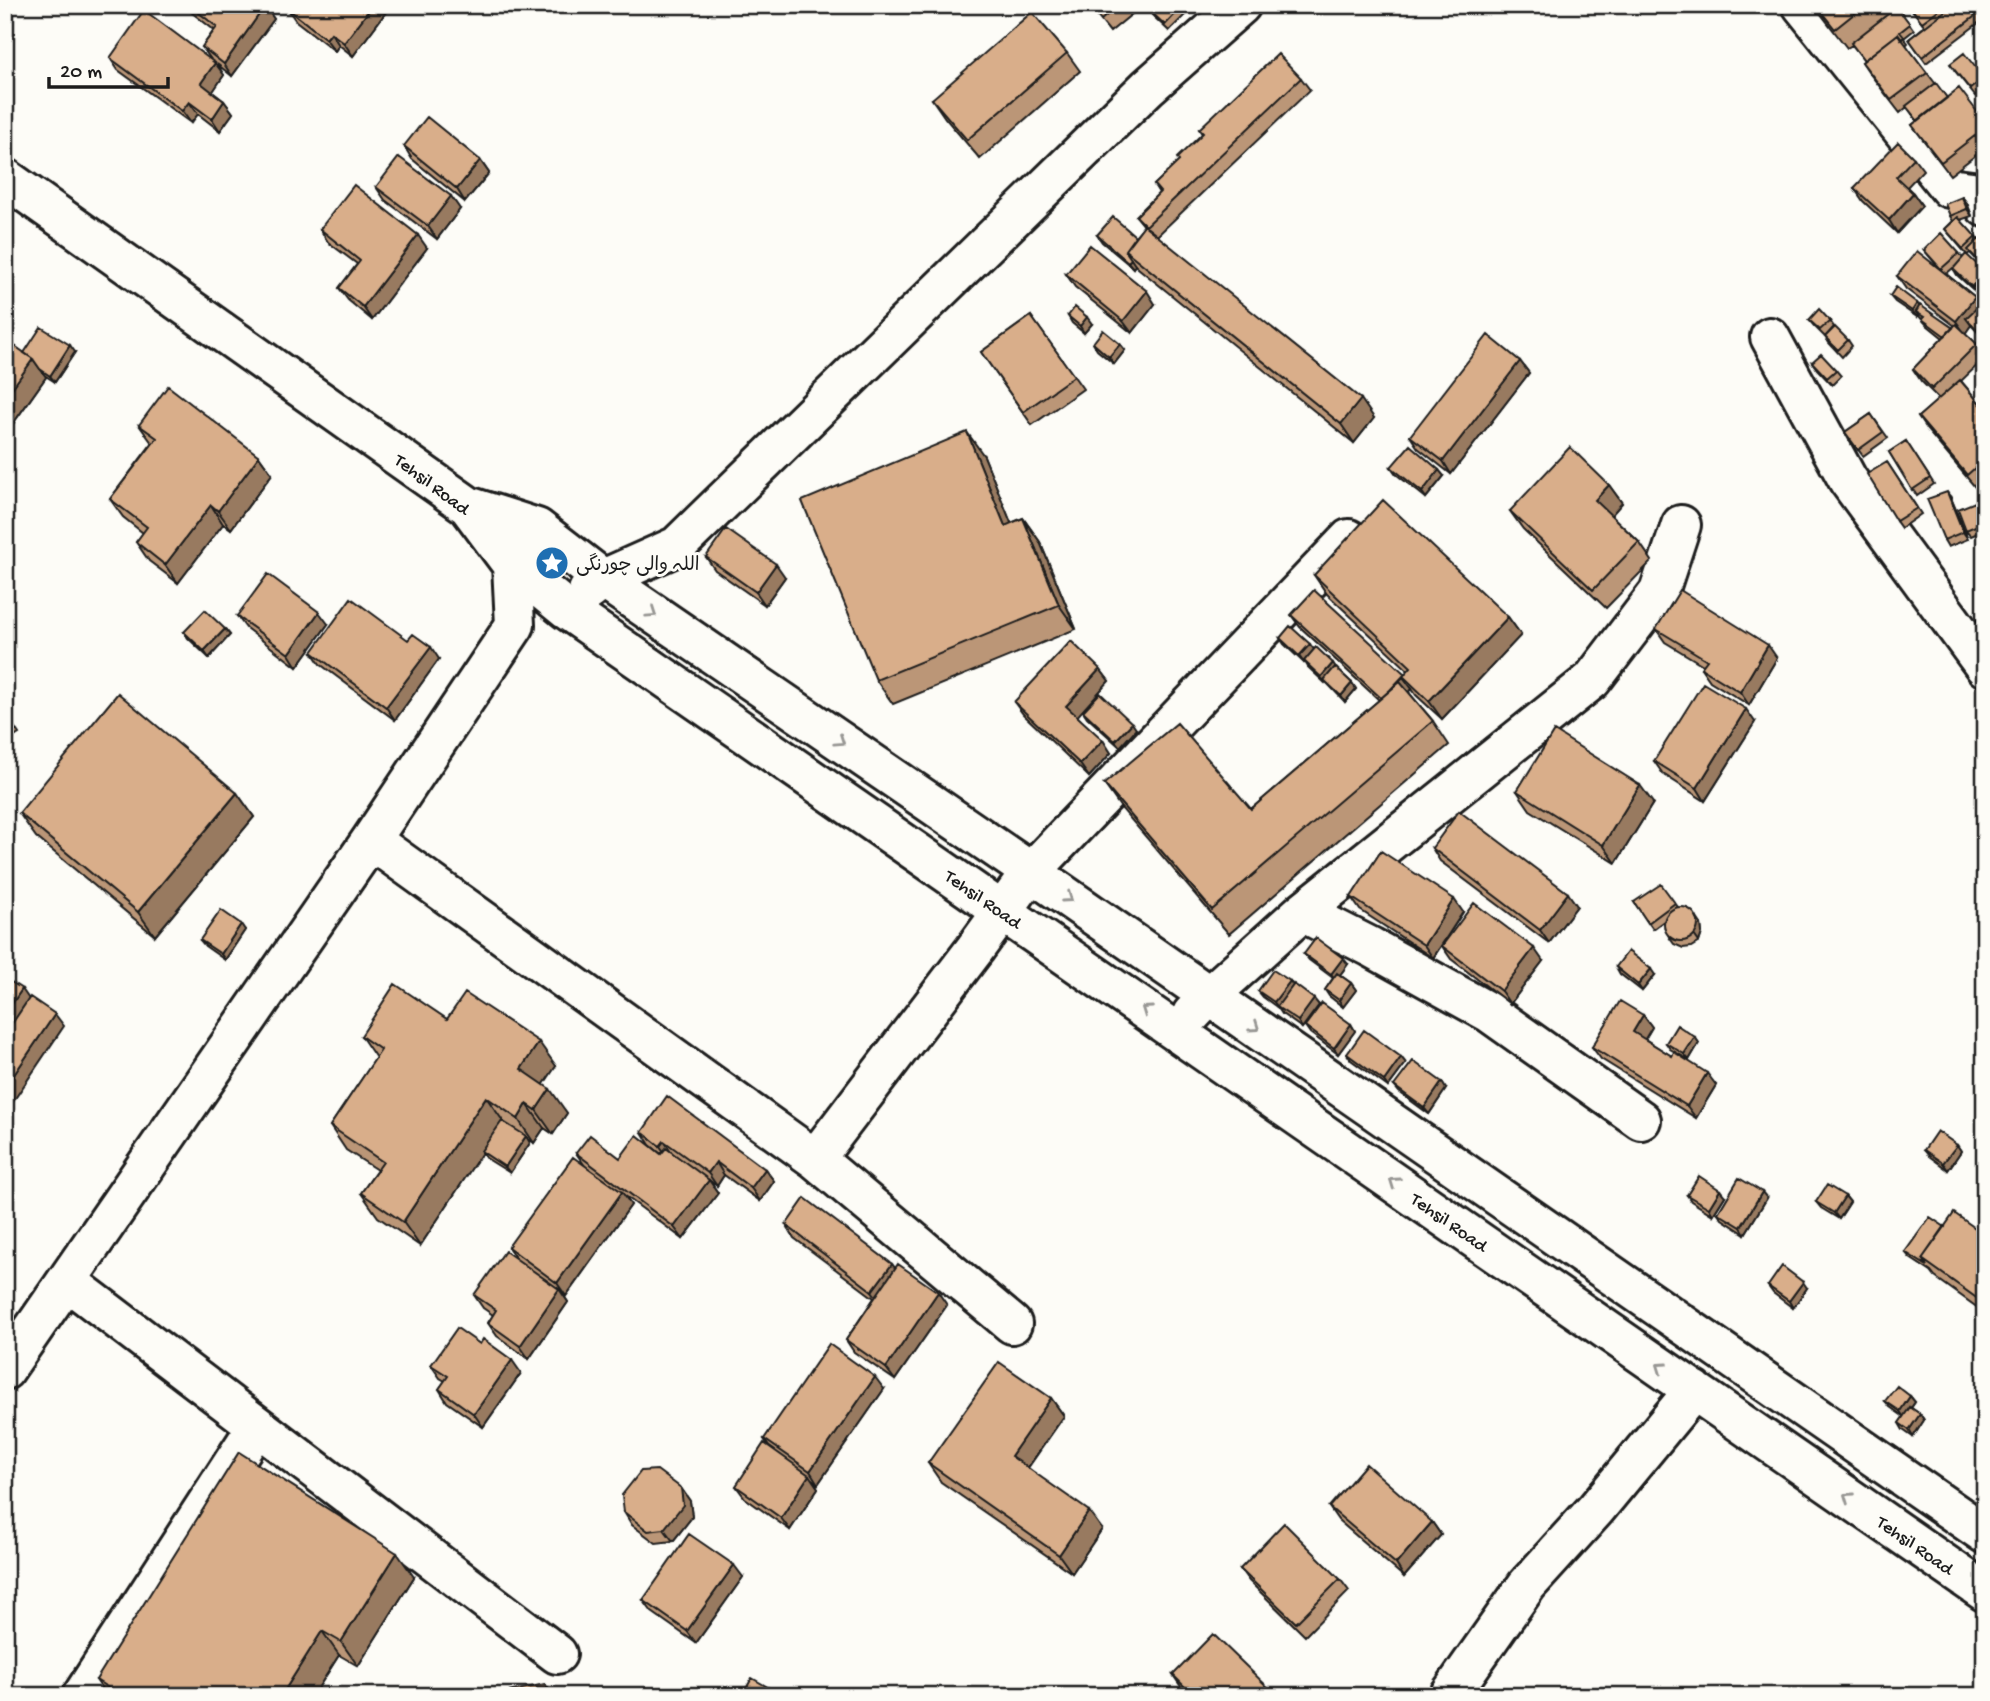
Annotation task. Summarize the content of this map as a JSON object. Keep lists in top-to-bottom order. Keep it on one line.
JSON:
{"streets":{"street":["Tehsil Road"]},"places":{"place":["اللہ والی چورنگی"]},"scale_bar":"20 m"}
